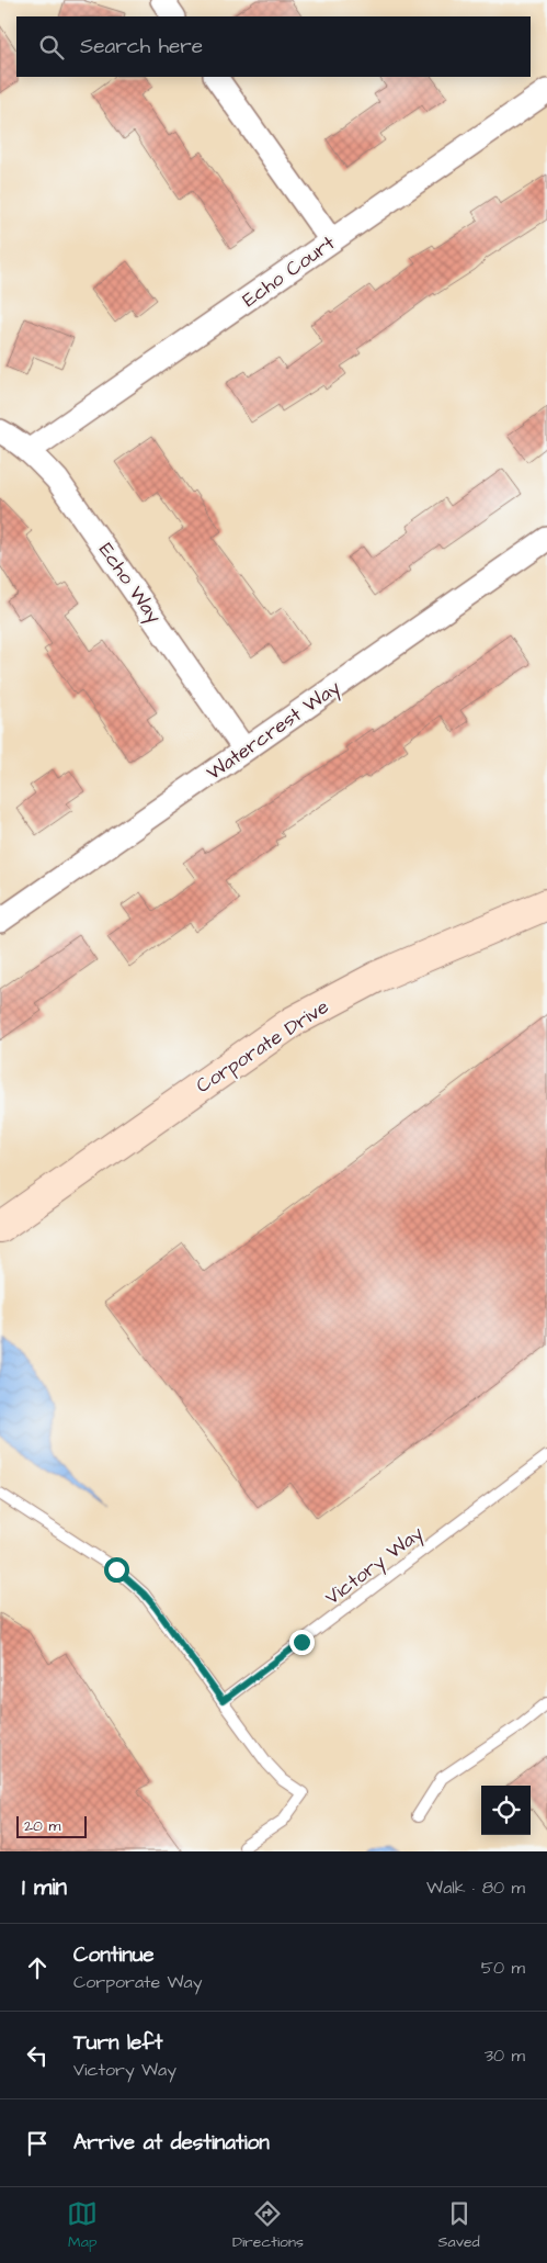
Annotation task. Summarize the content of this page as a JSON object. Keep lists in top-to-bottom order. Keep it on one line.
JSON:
{"streets":{"street":["Echo Court","Echo Way","Watercrest Way","Corporate Drive"],"lane":["Victory Way"]},"crossings":[["Echo Court","Echo Way"],["Echo Way","Watercrest Way"]],"scale_bar":"20 m","page":{"search":"Search here","scale":"20 m","heading":["1 min","Walk · 80 m"],"list":[["Continue","Corporate Way","50 m"],["Turn left","Victory Way","30 m"],"Arrive at destination"],"nav":["Map","Directions","Saved"]}}
